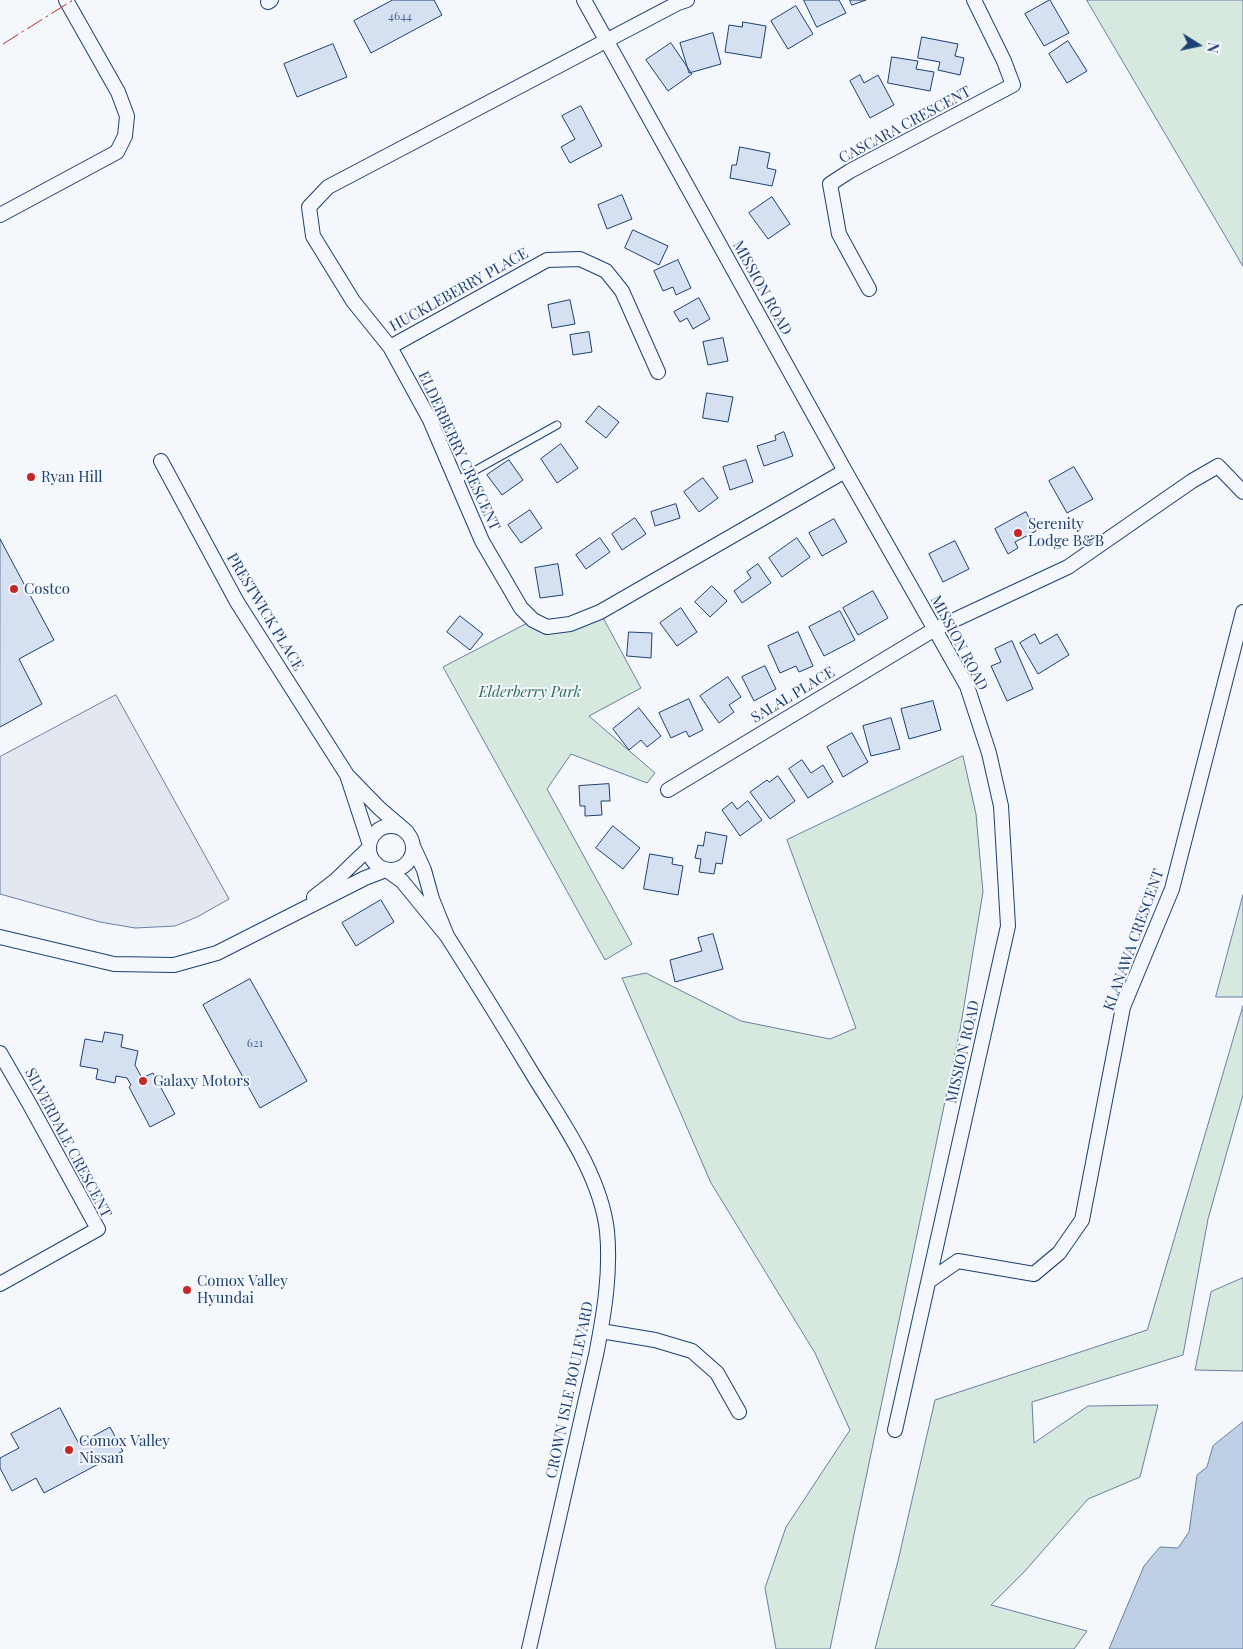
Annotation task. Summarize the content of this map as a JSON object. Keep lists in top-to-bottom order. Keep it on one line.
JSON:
{"streets":{"street":["CASCARA CRESCENT","MISSION ROAD","HUCKLEBERRY PLACE","ELDERBERRY CRESCENT","PRESTWICK PLACE","SALAL PLACE","KLANAWA CRESCENT","SILVERDALE CRESCENT","CROWN ISLE BOULEVARD"]},"crossings":[["MISSION ROAD","ELDERBERRY CRESCENT"],["MISSION ROAD","SALAL PLACE"],["MISSION ROAD","KLANAWA CRESCENT"],["HUCKLEBERRY PLACE","ELDERBERRY CRESCENT"],["PRESTWICK PLACE","CROWN ISLE BOULEVARD"]],"parks":["Elderberry Park"],"places":["Ryan Hill","Serenity Lodge B&B","Costco","Galaxy Motors","Comox Valley Hyundai","Comox Valley Nissan"],"house_numbers":["4644","621"],"north":"right"}
